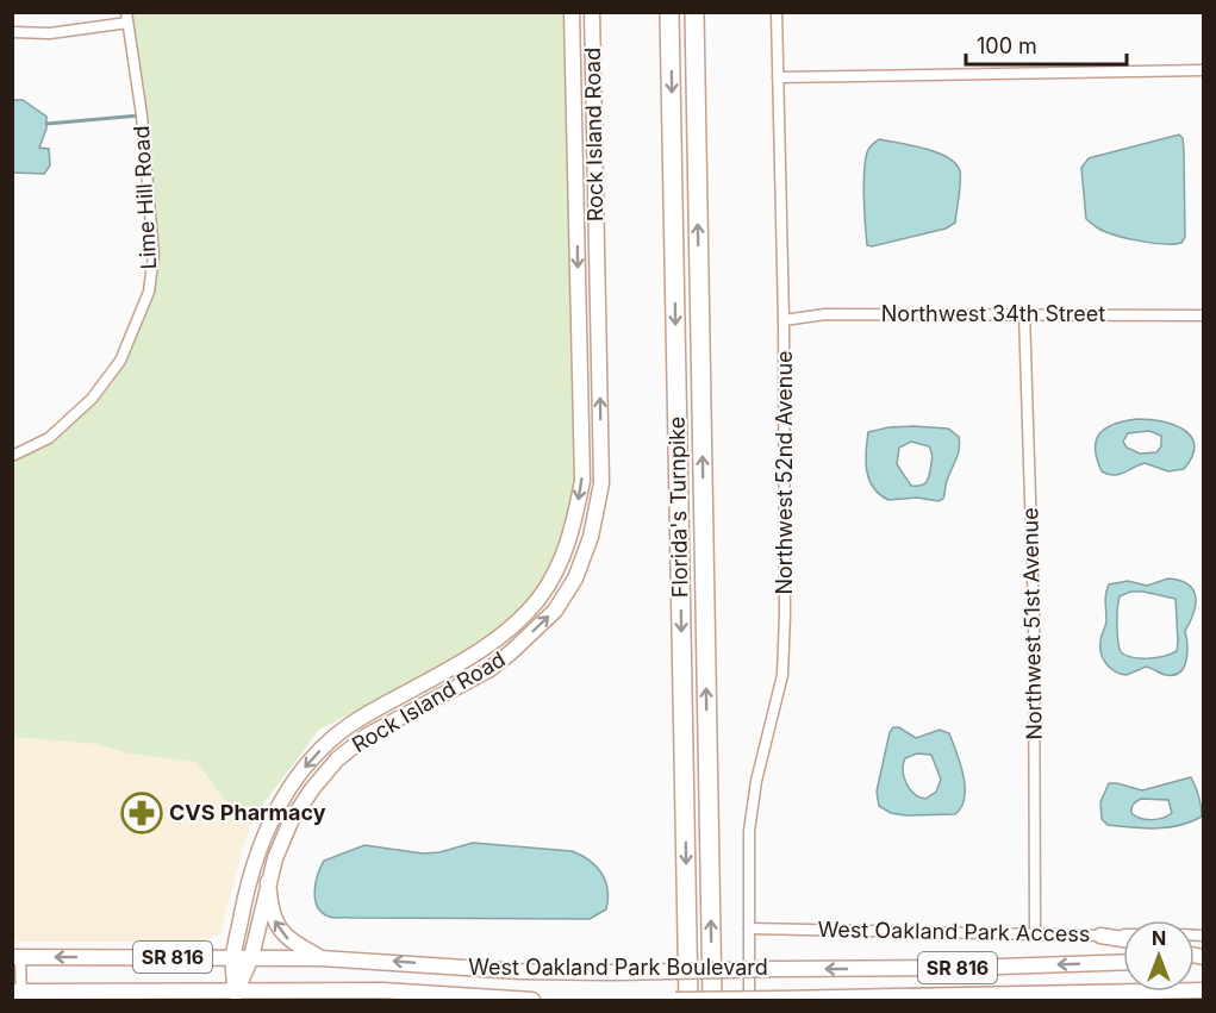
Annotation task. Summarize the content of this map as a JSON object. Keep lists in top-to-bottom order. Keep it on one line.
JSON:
{"streets":{"highway":["Florida's Turnpike"],"main road":["Rock Island Road","SR 816","West Oakland Park Boulevard"],"street":["Lime Hill Road","Northwest 34th Street","Northwest 52nd Avenue","Northwest 51st Avenue","West Oakland Park Access"]},"crossings":[["Rock Island Road","West Oakland Park Boulevard"],["Northwest 34th Street","Northwest 52nd Avenue"],["Northwest 34th Street","Northwest 51st Avenue"],["Northwest 52nd Avenue","West Oakland Park Access"],["Northwest 51st Avenue","West Oakland Park Access"]],"places":{"pharmacy":["CVS Pharmacy"]},"scale_bar":"100 m","north":"top"}
